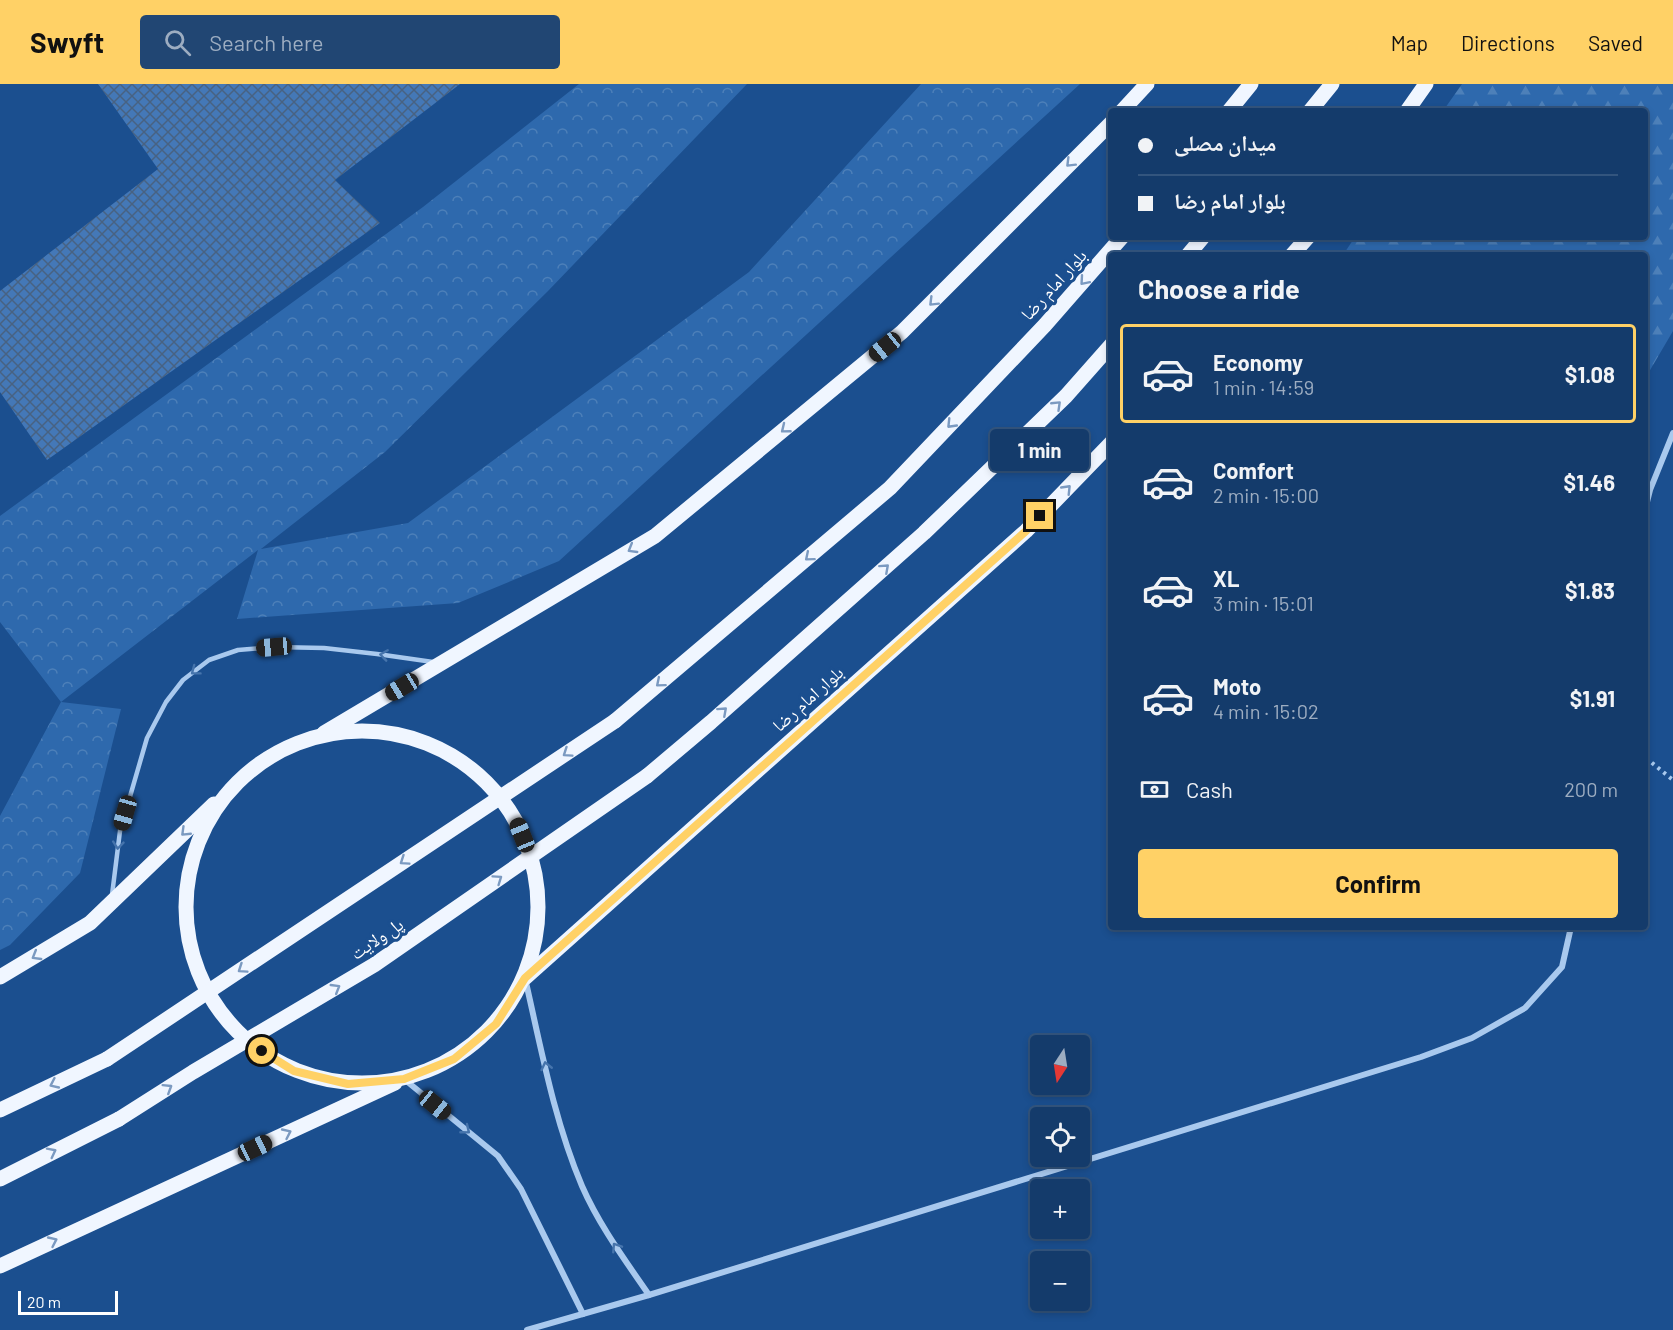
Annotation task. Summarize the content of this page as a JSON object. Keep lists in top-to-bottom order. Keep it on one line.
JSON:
{"streets":{"main road":["بلوار امام رضا","پل ولایت"]},"scale_bar":"20 m","north":"bottom","page":{"header":"Swyft","search":"Search here","nav":["Map","Directions","Saved"],"banner":["میدان مصلی","بلوار امام رضا"],"heading":"Choose a ride","list":[{"name":"Economy","note":"1 min · 14:59","value":"$1.08"},{"name":"Comfort","note":"2 min · 15:00","value":"$1.46"},{"name":"XL","note":"3 min · 15:01","value":"$1.83"},{"name":"Moto","note":"4 min · 15:02","value":"$1.91"}],"bubble":"1 min","pay":["Cash","200 m"],"buttons":"Confirm","map_buttons":["+","−"],"scale":"20 m"}}
